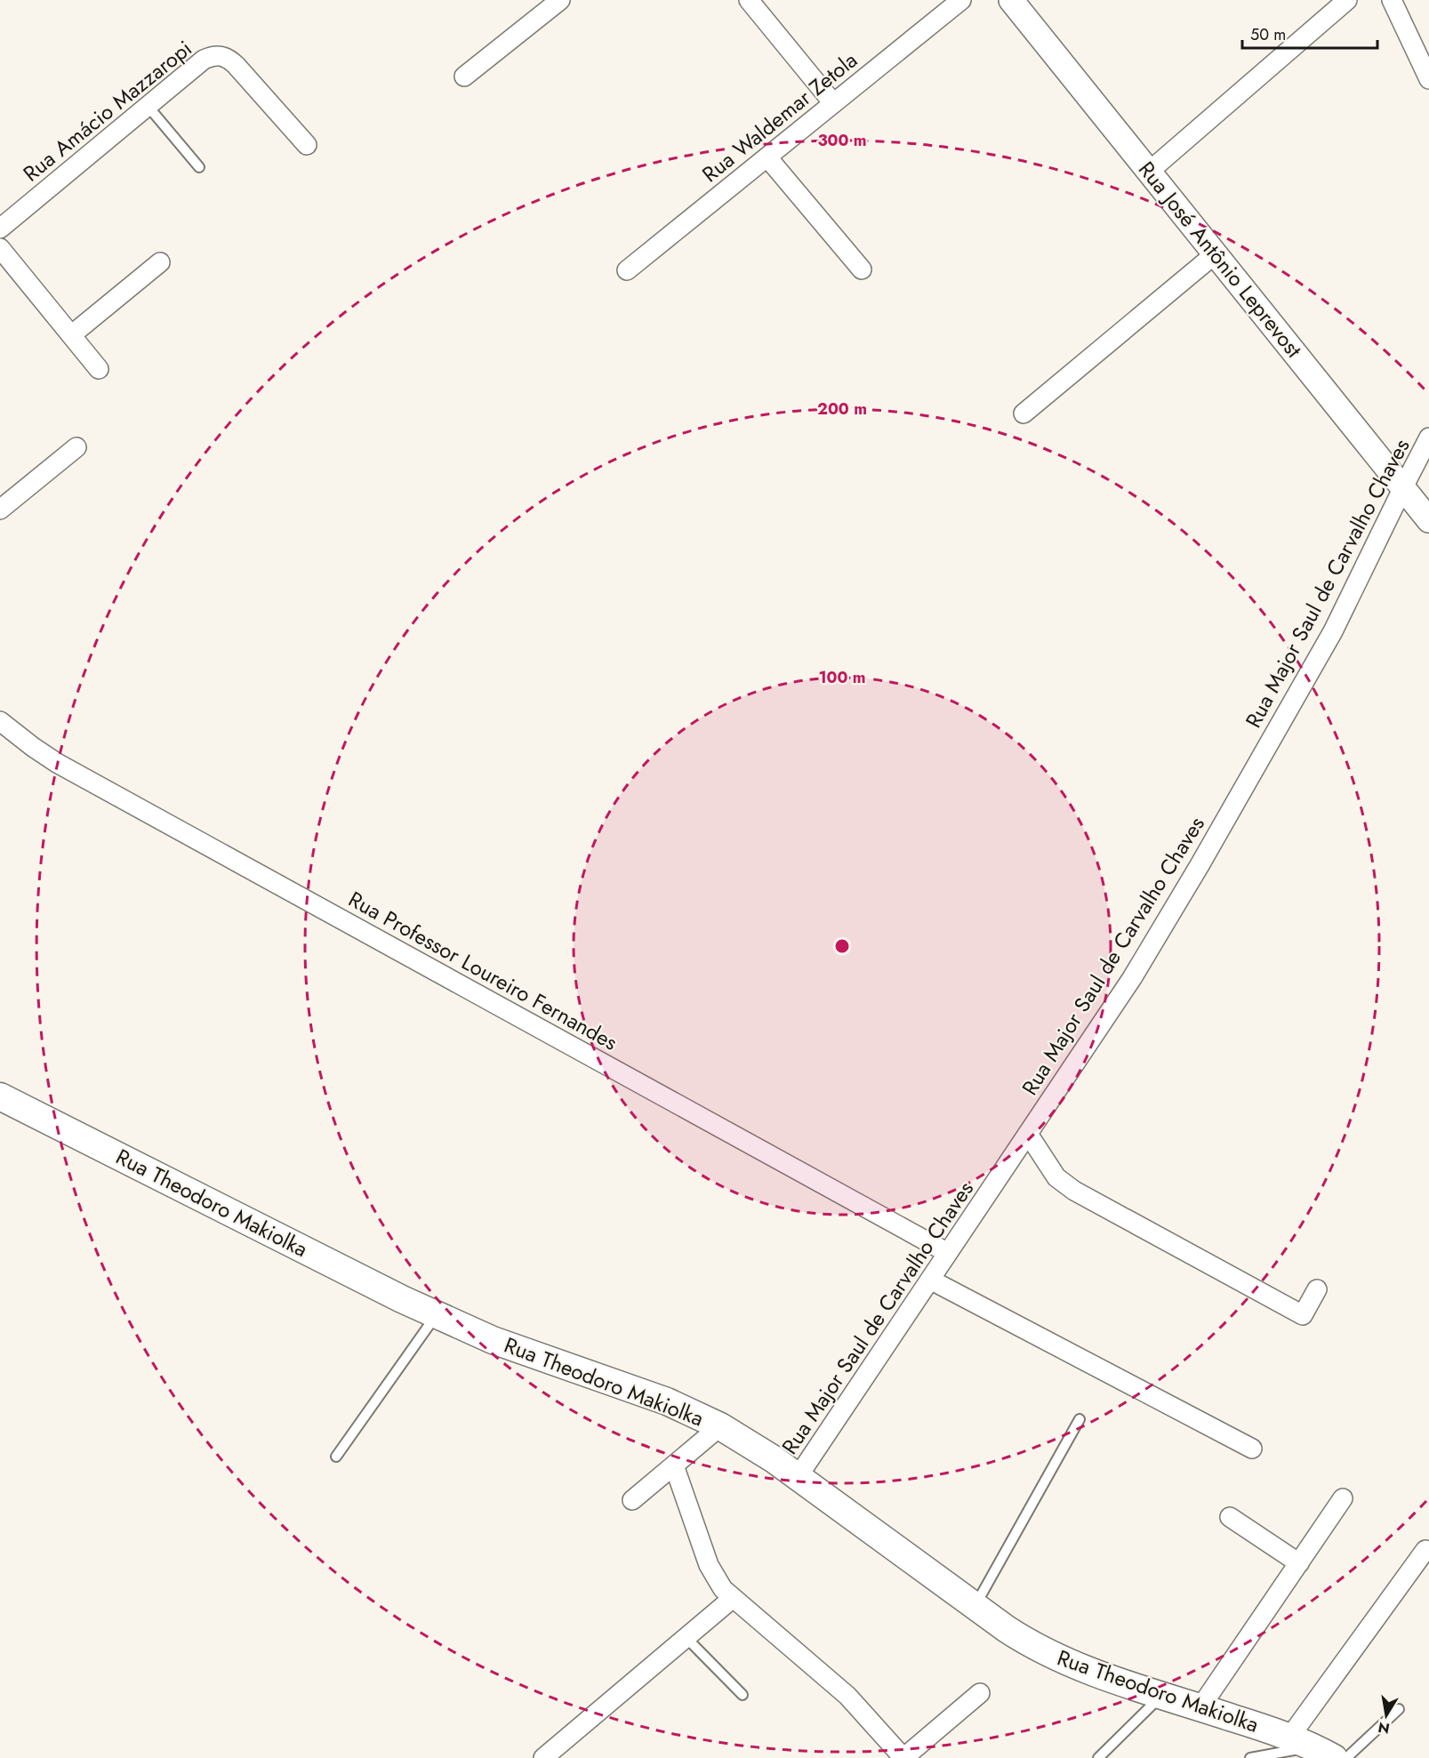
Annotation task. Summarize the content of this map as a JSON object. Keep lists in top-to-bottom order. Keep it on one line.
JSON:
{"streets":{"main road":["Rua Theodoro Makiolka"],"street":["Rua Amácio Mazzaropi","Rua Waldemar Zetola","Rua José Antônio Leprevost","Rua Major Saul de Carvalho Chaves","Rua Professor Loureiro Fernandes"]},"crossings":[["Rua José Antônio Leprevost","Rua Major Saul de Carvalho Chaves"],["Rua Major Saul de Carvalho Chaves","Rua Professor Loureiro Fernandes"],["Rua Major Saul de Carvalho Chaves","Rua Theodoro Makiolka"]],"scale_bar":"50 m","north":"bottom","rings":["300 m","200 m","100 m"]}
